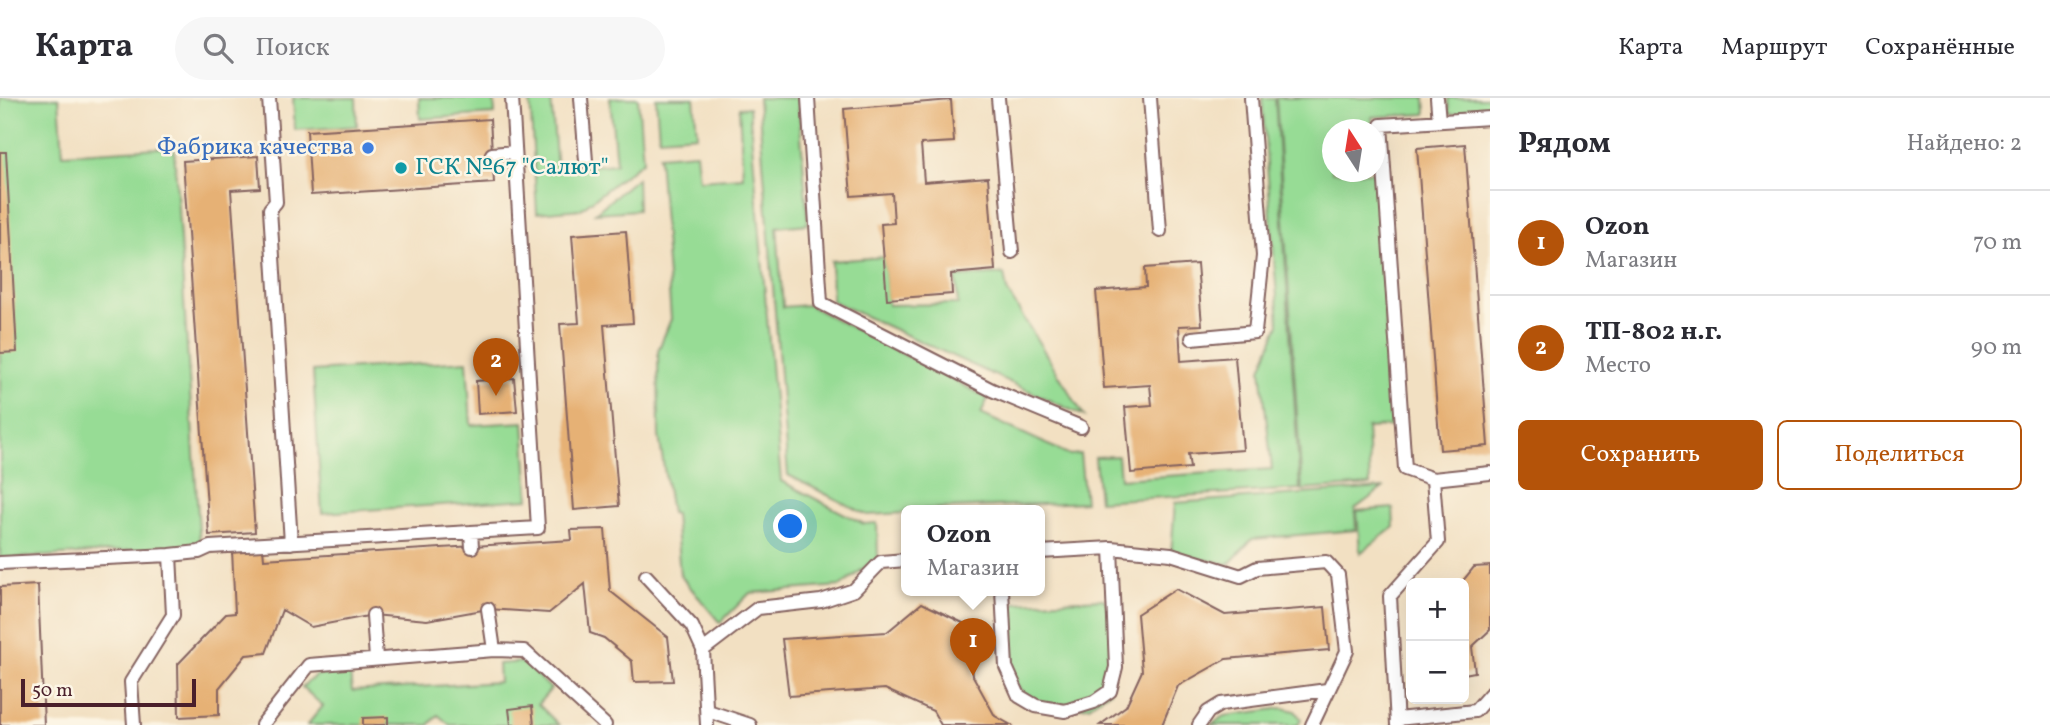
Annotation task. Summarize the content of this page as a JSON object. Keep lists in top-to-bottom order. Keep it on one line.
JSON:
{"places":["Фабрика качества","ГСК №67 \"Салют\""],"scale_bar":"50 m","north":"top","page":{"header":"Карта","search":"Поиск","nav":["Карта","Маршрут","Сохранённые"],"heading":["Рядом","Найдено: 2"],"list":[{"mark":"1","name":"Ozon","note":"Магазин","value":"70 m"},{"mark":"2","name":"ТП-802 н.г.","note":"Место","value":"90 m"}],"pins":["2","1"],"buttons":["Сохранить","Поделиться"],"popup":["Ozon","Магазин"],"map_buttons":["+","−"],"scale":"50 m"}}
